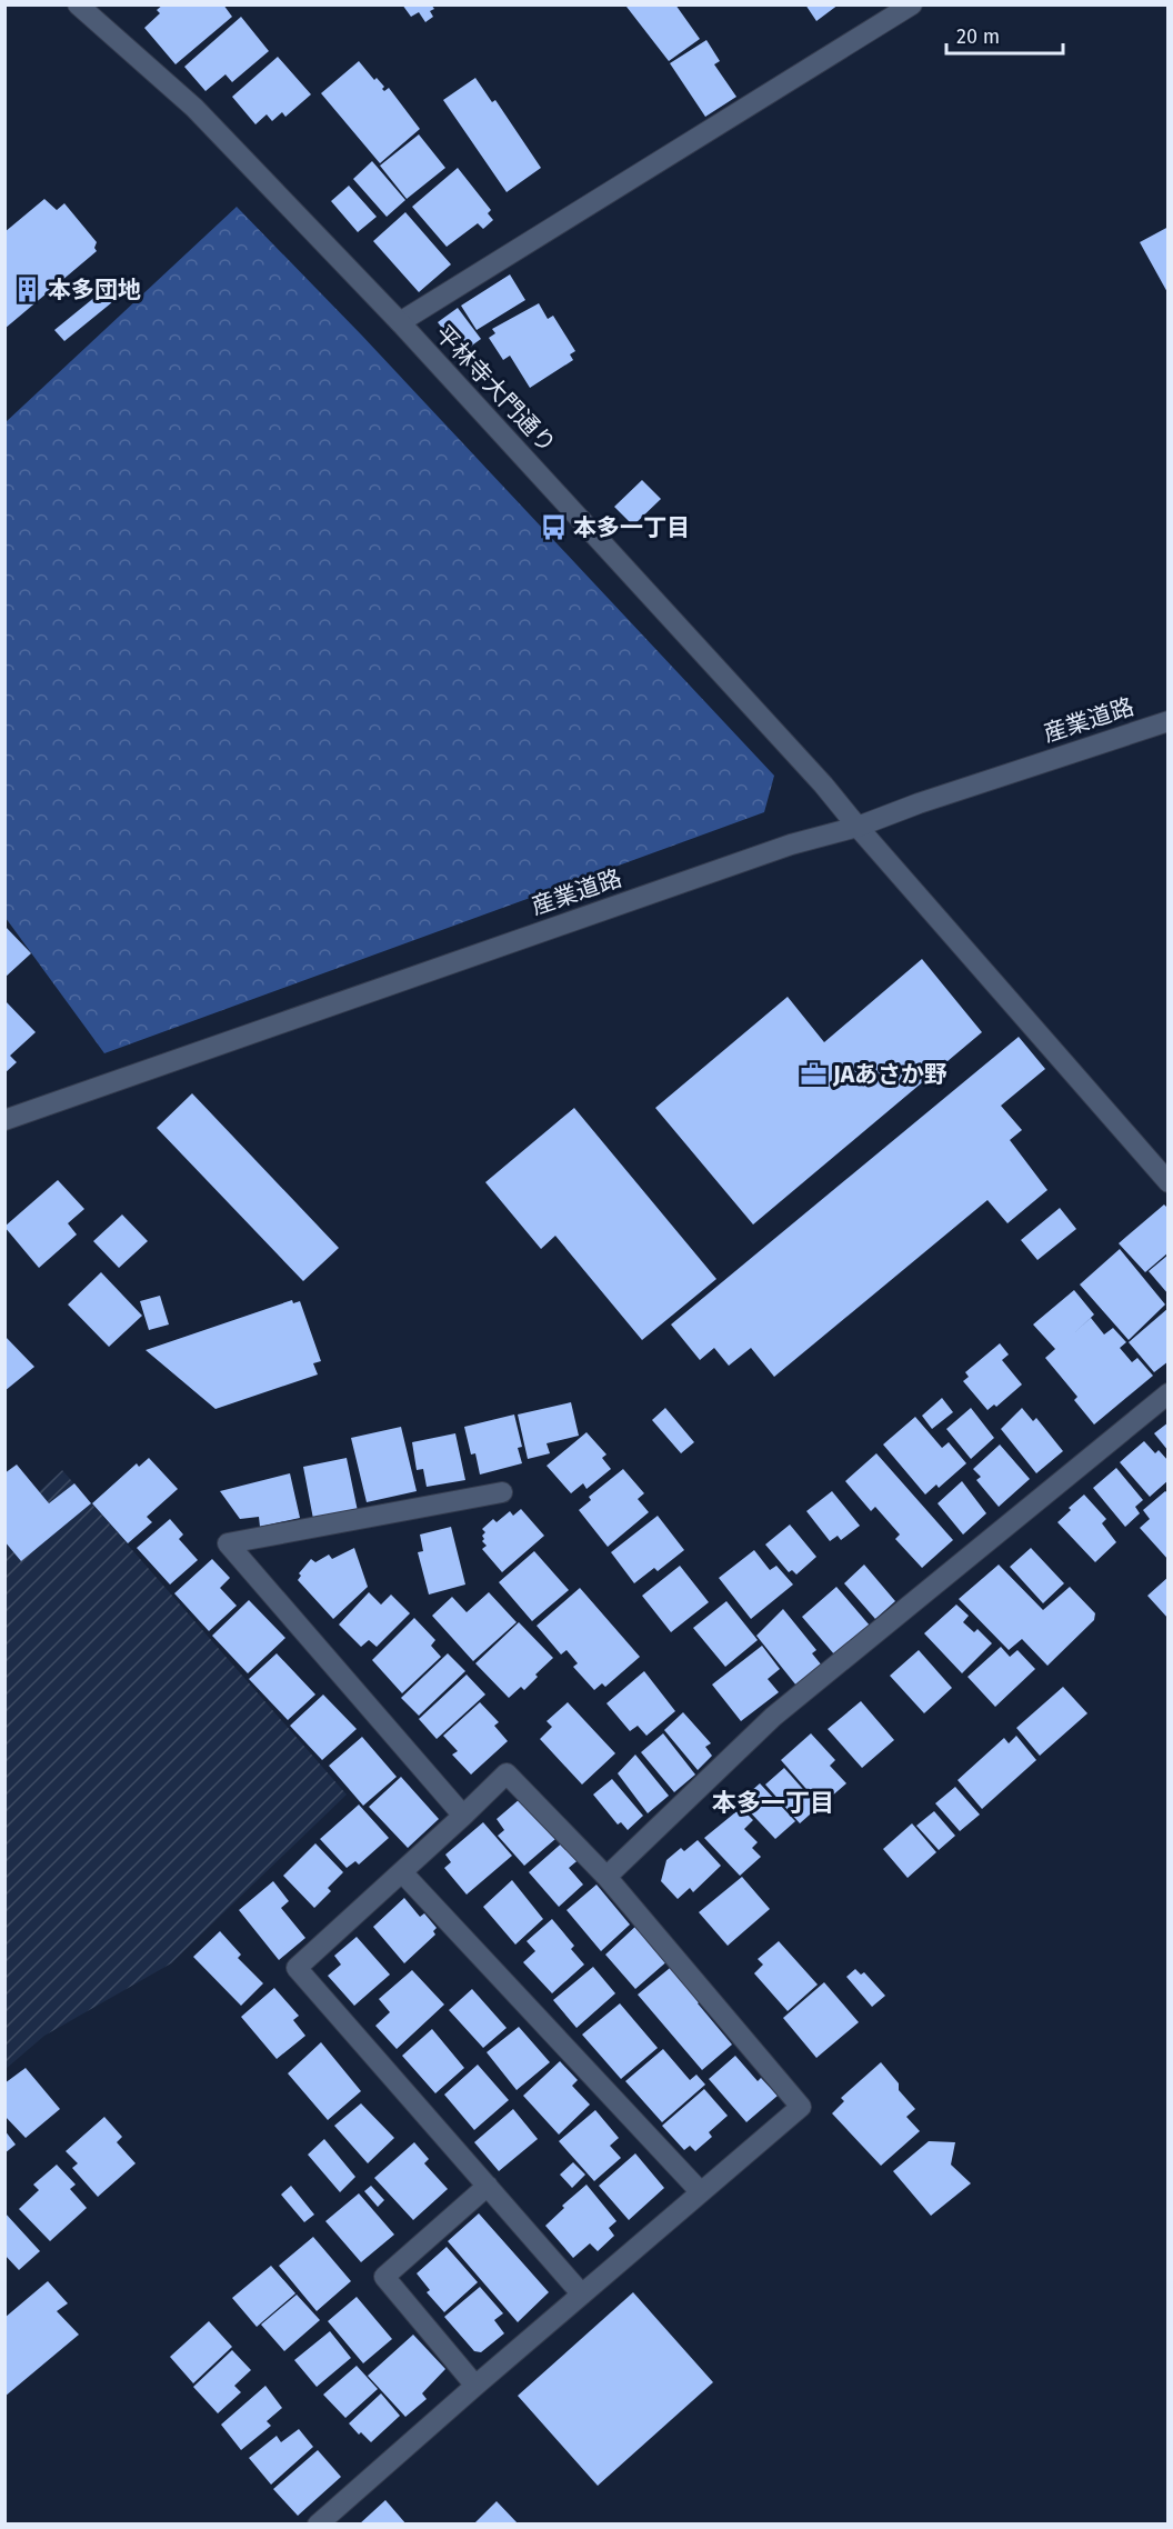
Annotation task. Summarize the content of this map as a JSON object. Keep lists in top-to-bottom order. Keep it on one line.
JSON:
{"streets":{"street":["平林寺大門通り","産業道路"]},"crossings":[["平林寺大門通り","産業道路"]],"districts":["本多一丁目"],"places":{"building":["本多団地"],"bus stop":["本多一丁目"],"office":["JAあさか野"]},"scale_bar":"20 m"}
